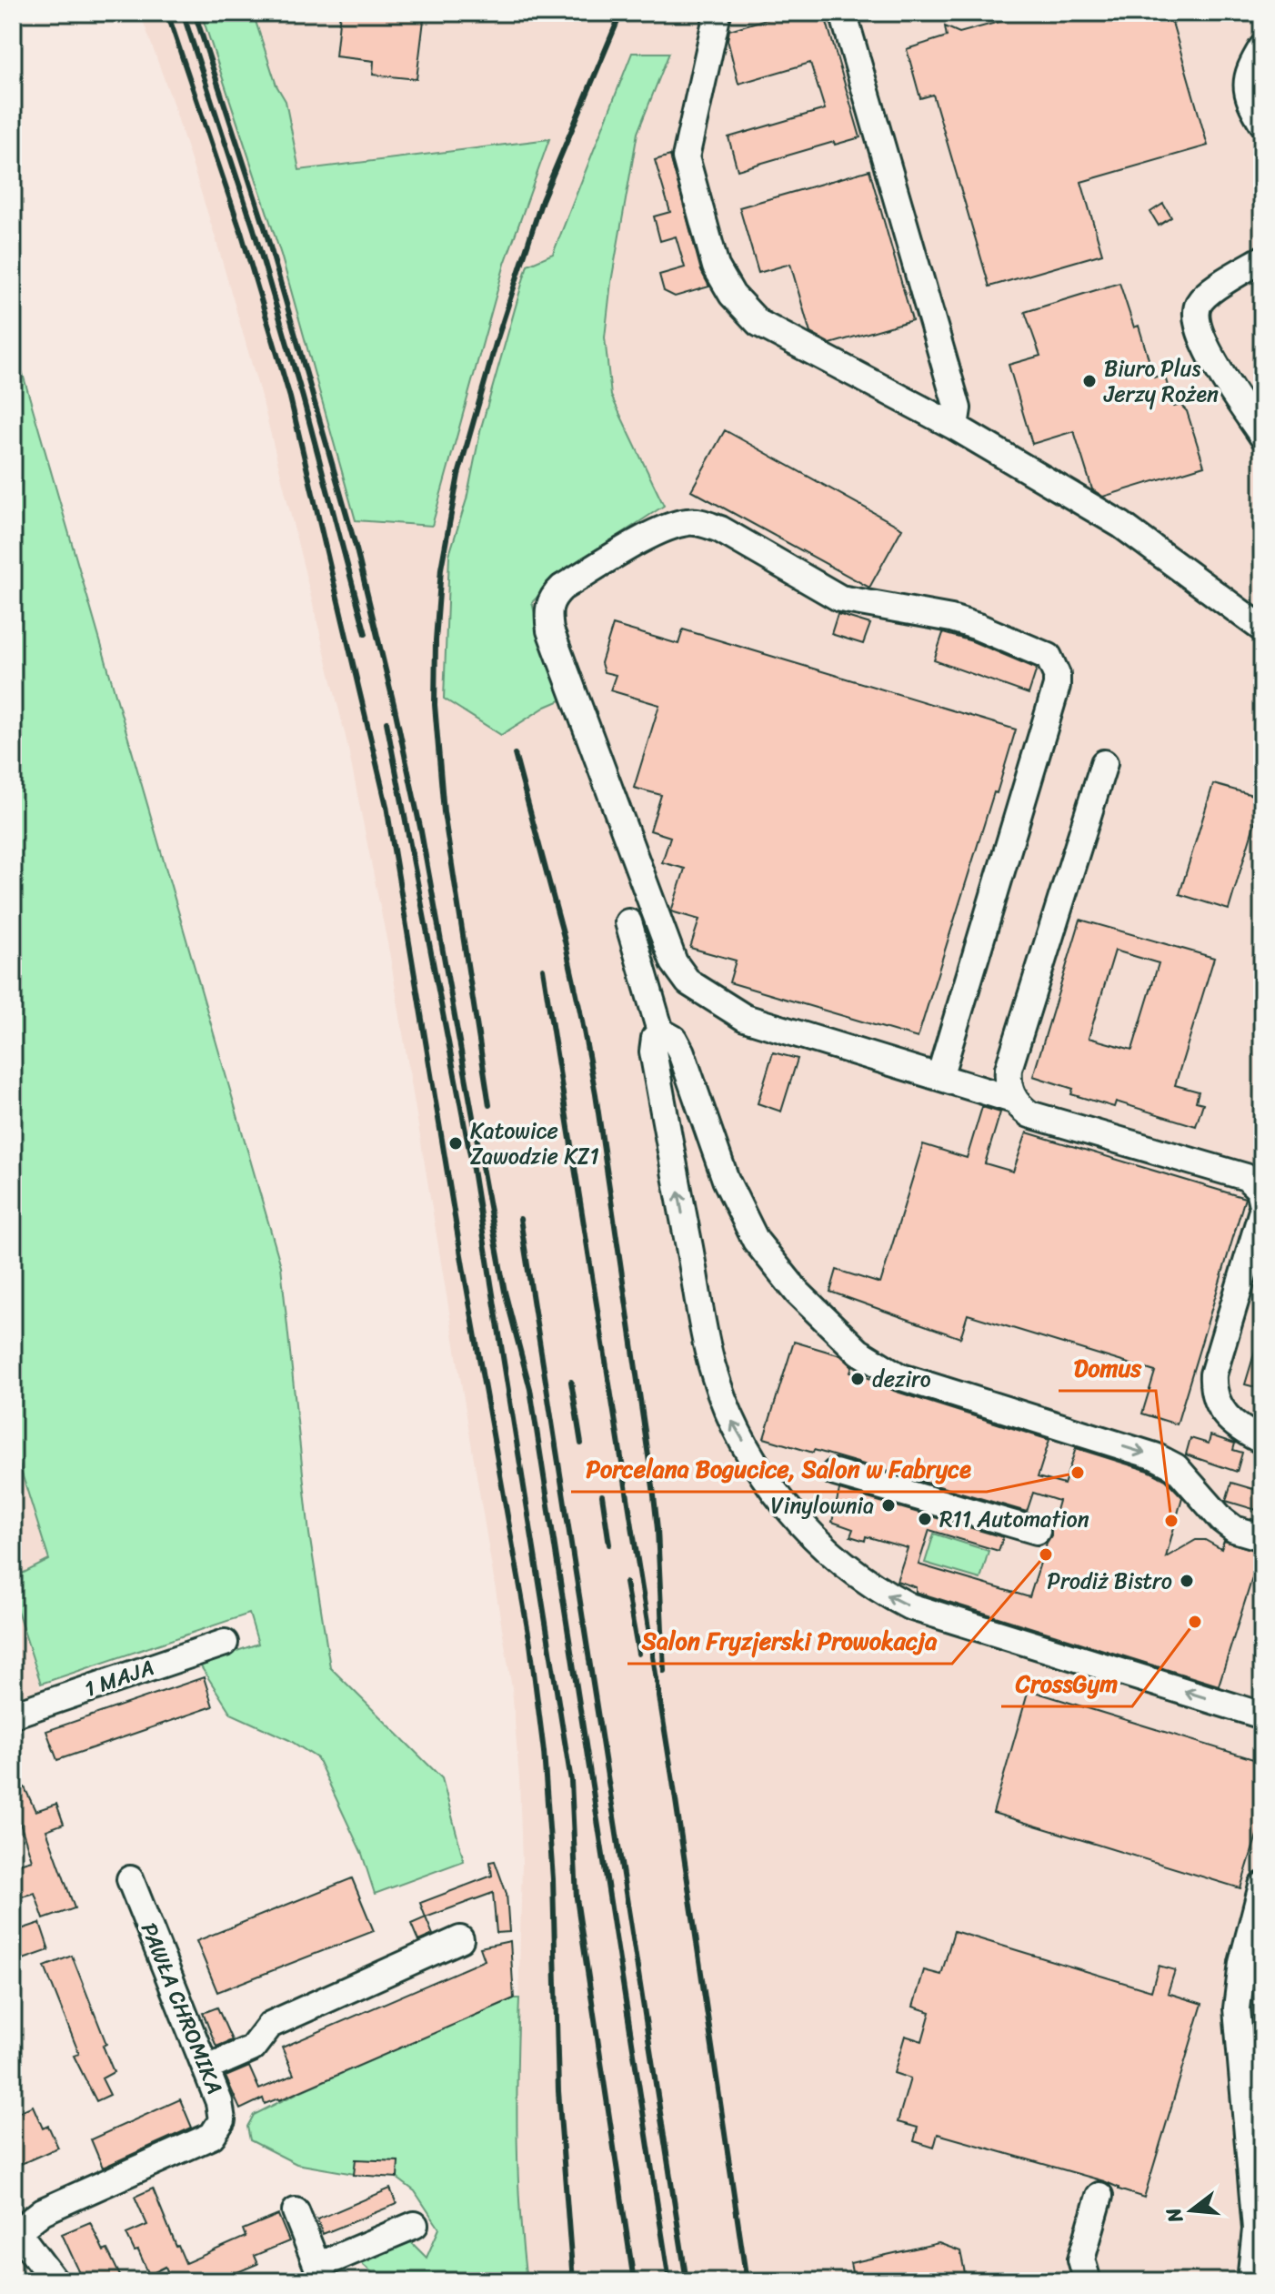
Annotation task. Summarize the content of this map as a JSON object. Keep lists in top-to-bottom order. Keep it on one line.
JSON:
{"streets":{"street":["1 MAJA","PAWŁA CHROMIKA"]},"places":["Biuro Plus Jerzy Rożen","Katowice Zawodzie KZ1","deziro","Porcelana Bogucice, Salon w Fabryce","Vinylownia","R11 Automation","Domus","Salon Fryzjerski Prowokacja","Prodiż Bistro","CrossGym"],"north":"left"}
